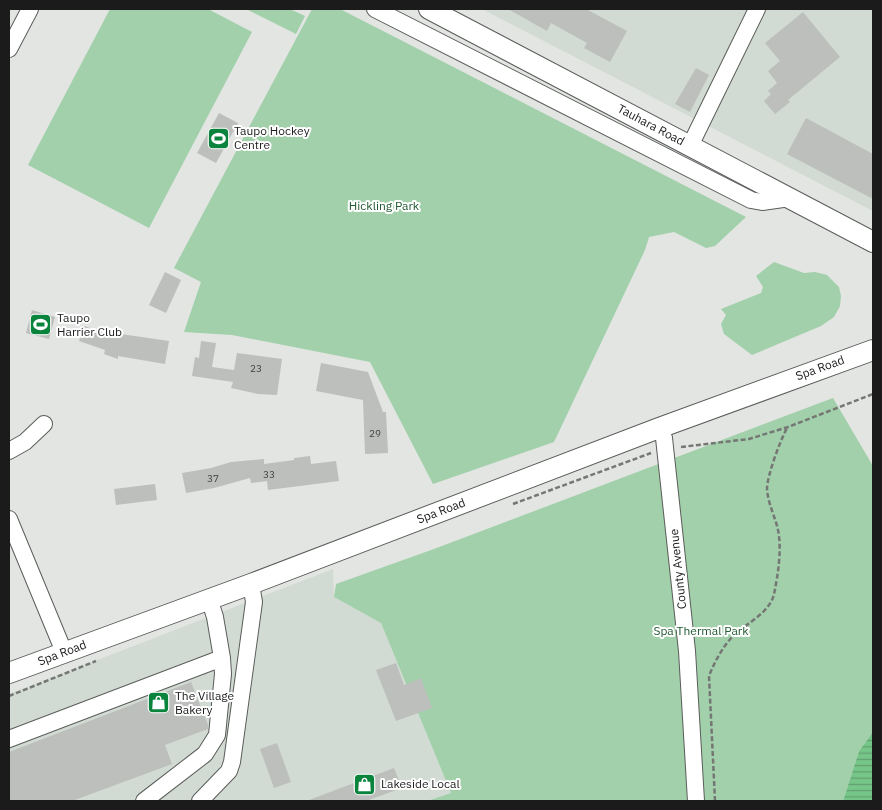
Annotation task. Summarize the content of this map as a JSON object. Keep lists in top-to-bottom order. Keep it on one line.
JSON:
{"streets":{"main road":["Tauhara Road","Spa Road"],"street":["County Avenue"]},"crossings":[["Spa Road","County Avenue"]],"parks":["Hickling Park","Spa Thermal Park"],"places":{"sports":["Taupo Hockey Centre","Taupo Harrier Club"],"shop":["The Village Bakery","Lakeside Local"]},"house_numbers":["23","29","33","37"]}
